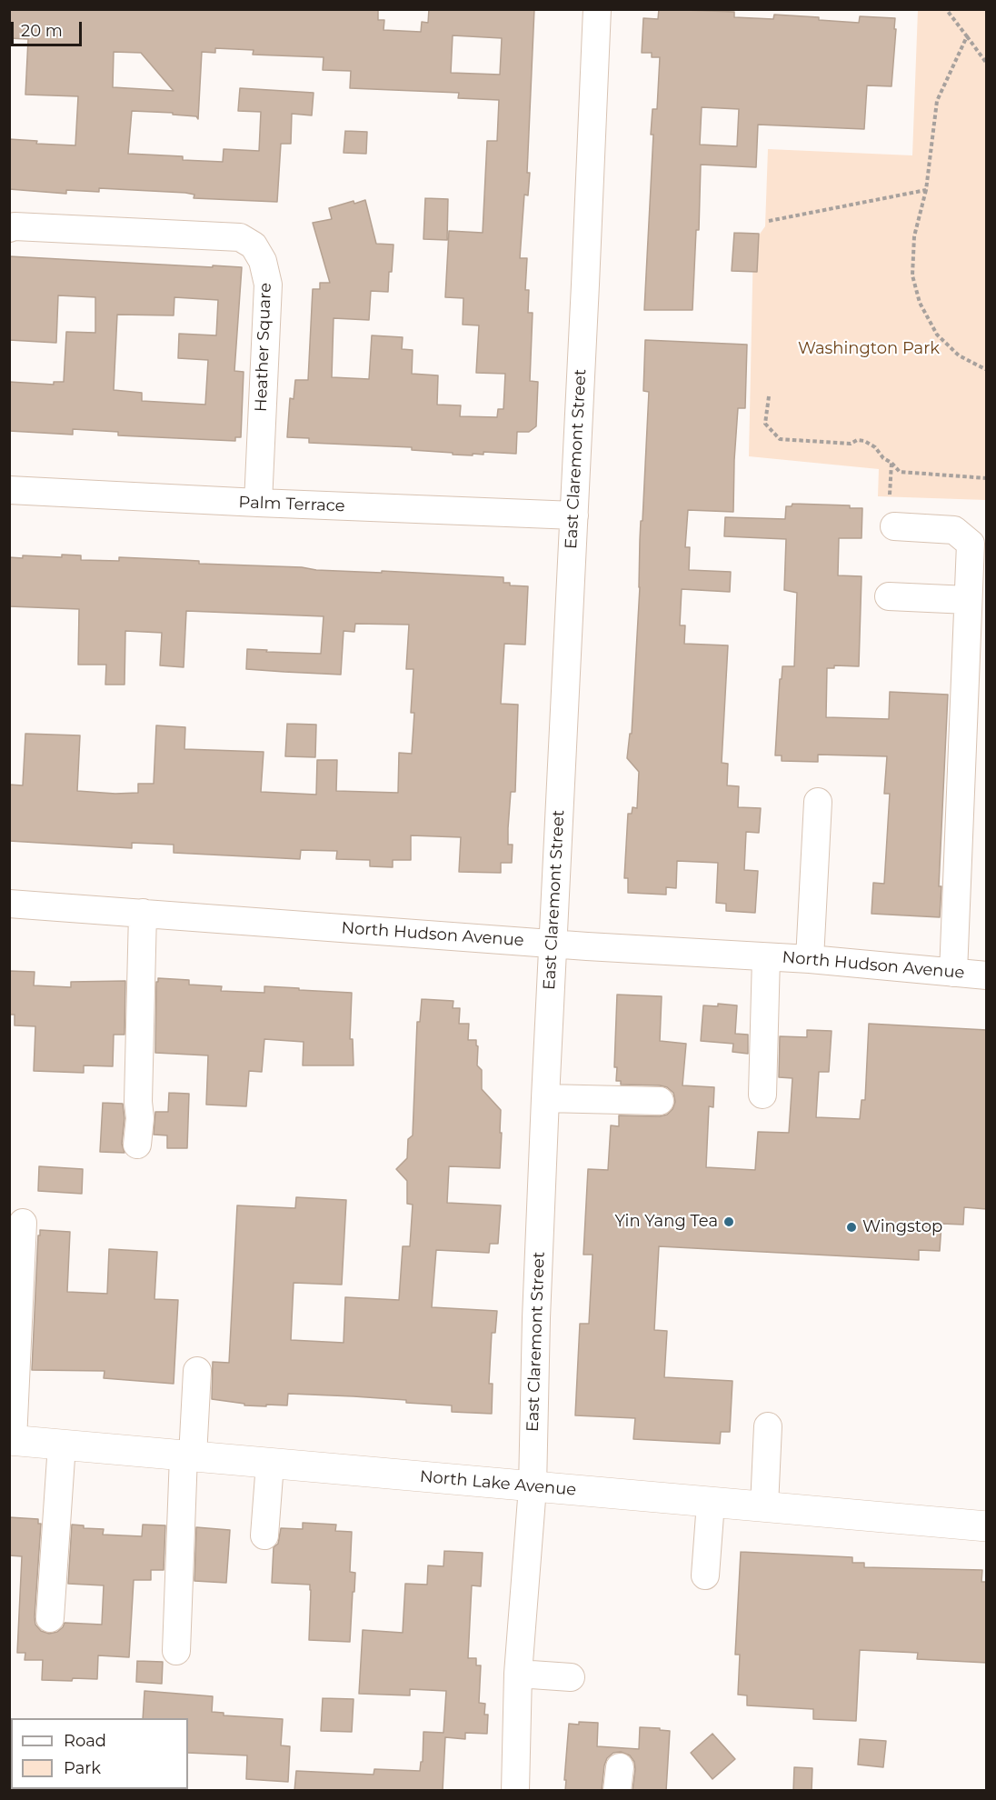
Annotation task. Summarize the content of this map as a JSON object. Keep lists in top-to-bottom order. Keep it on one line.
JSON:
{"streets":{"main road":["North Lake Avenue"],"street":["Heather Square","East Claremont Street","Palm Terrace","North Hudson Avenue"]},"crossings":[["Heather Square","Palm Terrace"],["East Claremont Street","Palm Terrace"],["East Claremont Street","North Hudson Avenue"],["East Claremont Street","North Lake Avenue"]],"parks":["Washington Park"],"places":["Yin Yang Tea","Wingstop"],"legend":["Road","Park"],"scale_bar":"20 m"}
